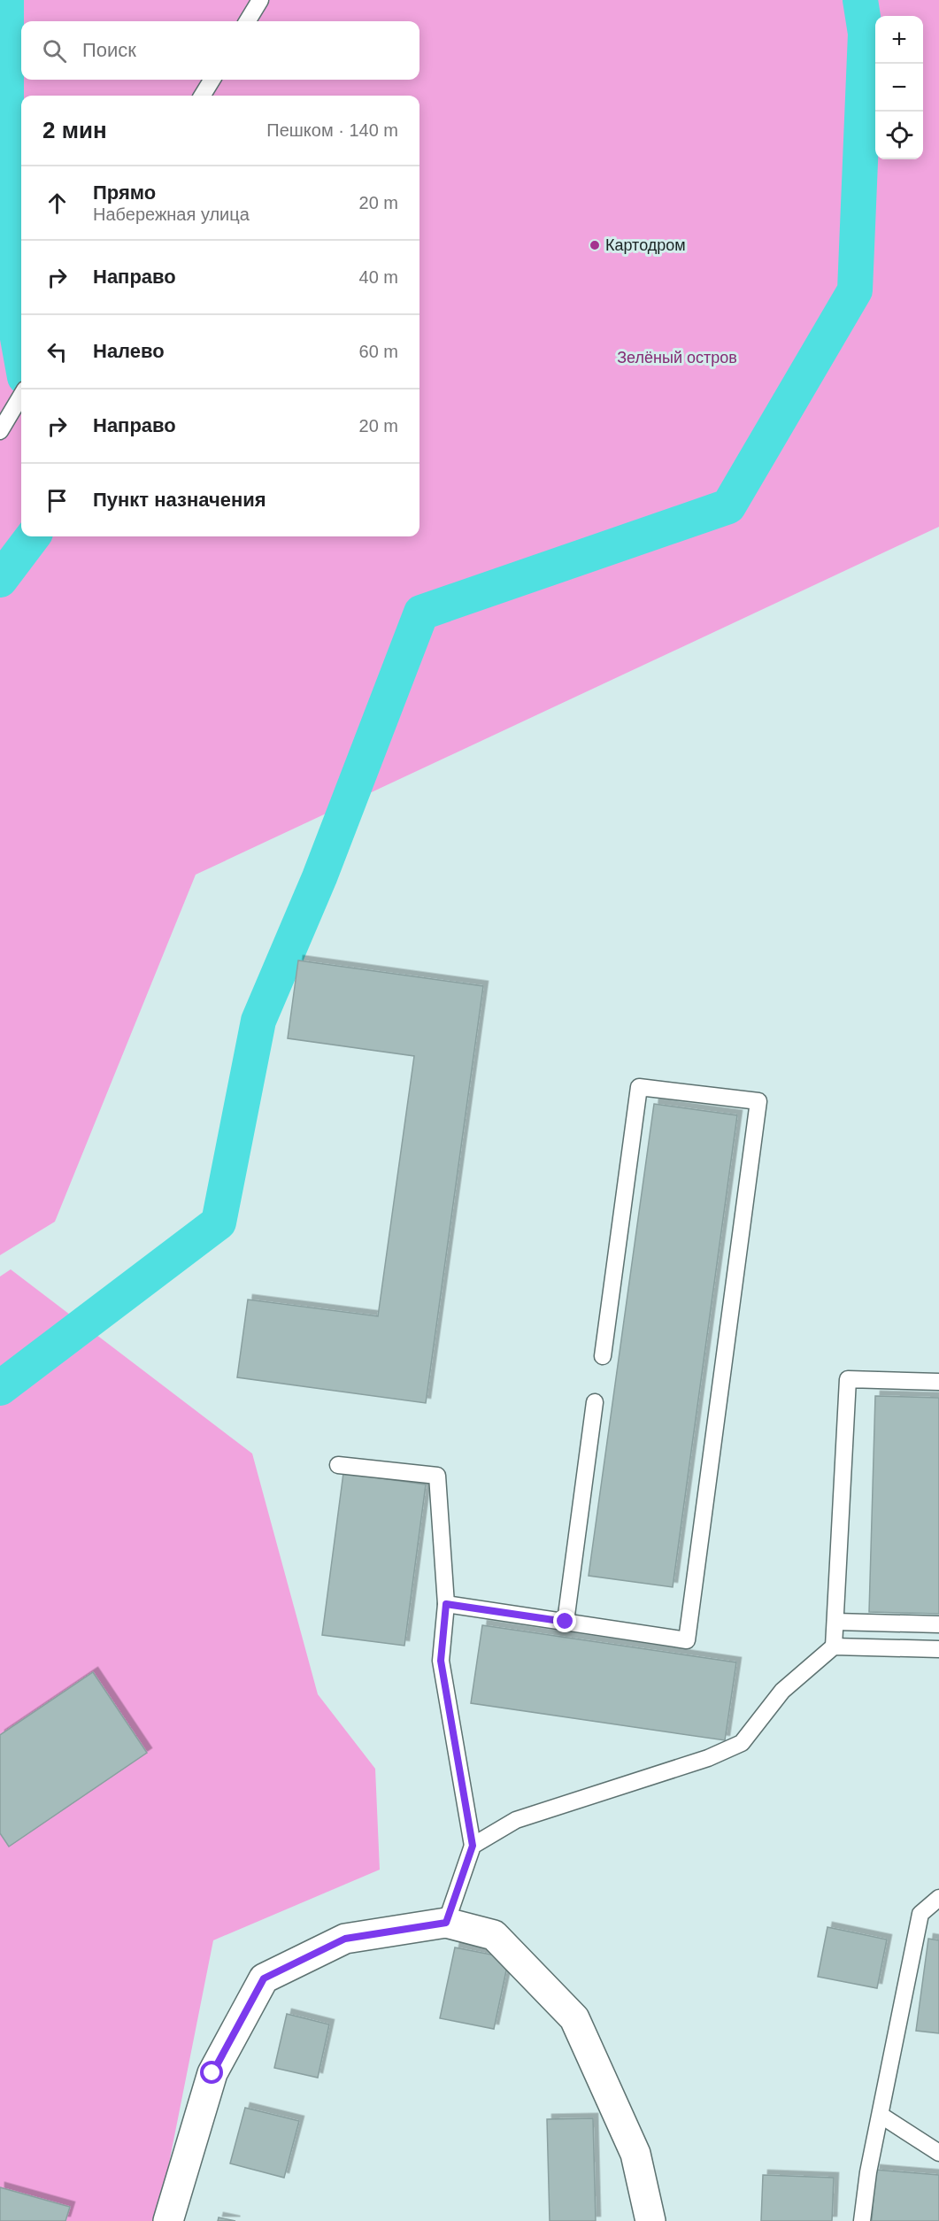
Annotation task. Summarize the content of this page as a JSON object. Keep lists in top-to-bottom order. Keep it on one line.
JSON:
{"parks":["Зелёный остров"],"places":["Картодром"],"page":{"map_buttons":["+","−"],"search":"Поиск","heading":["2 мин","Пешком · 140 m"],"list":[["Прямо","Набережная улица","20 m"],["Направо","40 m"],["Налево","60 m"],["Направо","20 m"],"Пункт назначения"]}}
